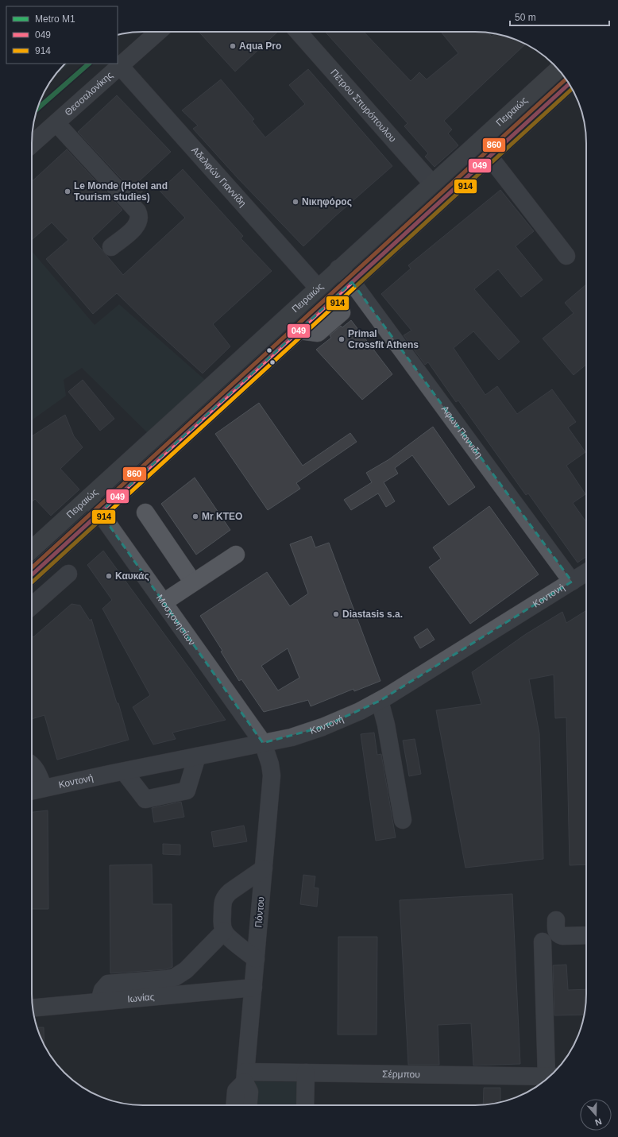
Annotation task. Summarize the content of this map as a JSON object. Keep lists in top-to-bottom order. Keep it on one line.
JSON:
{"streets":{"main road":["Πειραιώς"],"street":["Θεσσαλονίκης","Πέτρου Σπυρόπουλου","Αδελφών Γιαννίδη","Αφων Παννιδη","Κοντονή","Μοσχονησίων","Πόντου","Ιωνίας","Σέρμπου"]},"crossings":[["Θεσσαλονίκης","Αδελφών Γιαννίδη"],["Πέτρου Σπυρόπουλου","Πειραιώς"],["Πειραιώς","Αδελφών Γιαννίδη"],["Πειραιώς","Αφων Παννιδη"],["Πειραιώς","Μοσχονησίων"],["Αφων Παννιδη","Κοντονή"],["Κοντονή","Μοσχονησίων"],["Κοντονή","Πόντου"],["Μοσχονησίων","Πόντου"],["Πόντου","Ιωνίας"],["Πόντου","Σέρμπου"]],"places":["Aqua Pro","Le Monde (Hotel and Tourism studies)","Νικηφόρος","Primal Crossfit Athens","Mr KTEO","Καυκάς","Diastasis s.a."],"lines":["metro line Μ1","transit line 860","transit line 049","transit line 914"],"legend":["Metro Μ1","049","914"],"scale_bar":"50 m","north":"bottom"}
